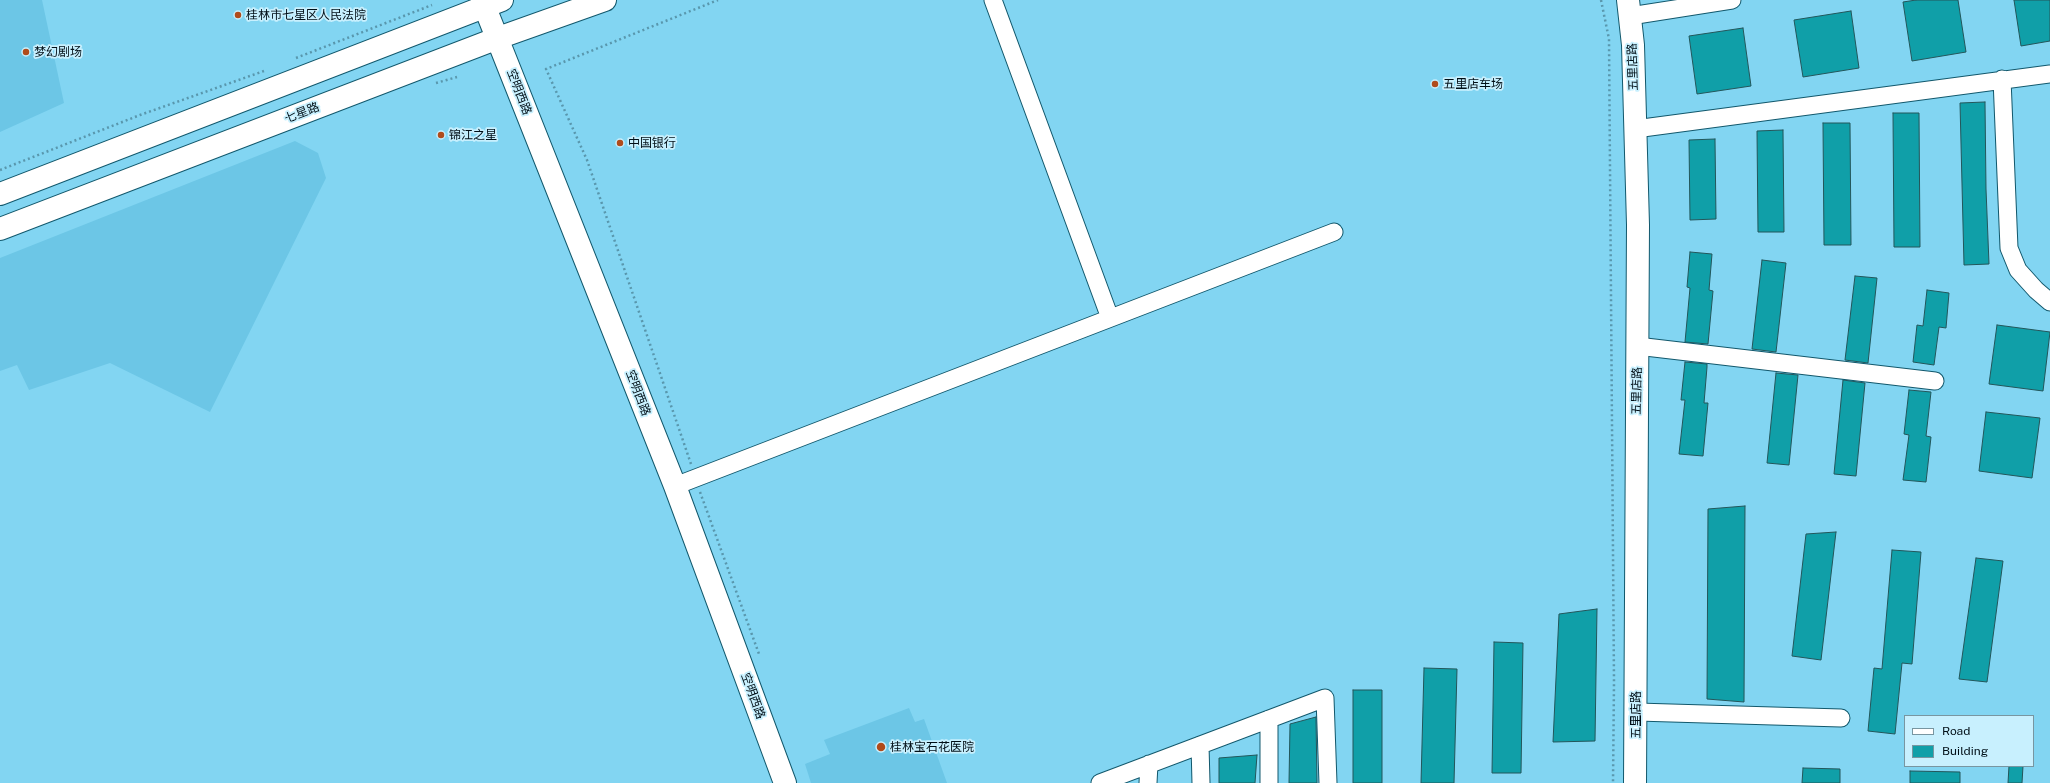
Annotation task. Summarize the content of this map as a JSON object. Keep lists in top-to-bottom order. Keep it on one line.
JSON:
{"streets":{"main road":["五里店路","空明西路","七星路"]},"crossings":[["空明西路","七星路"]],"places":["桂林市七星区人民法院","梦幻剧场","五里店车场","锦江之星","中国银行","桂林宝石花医院"],"legend":["Road","Building"]}
